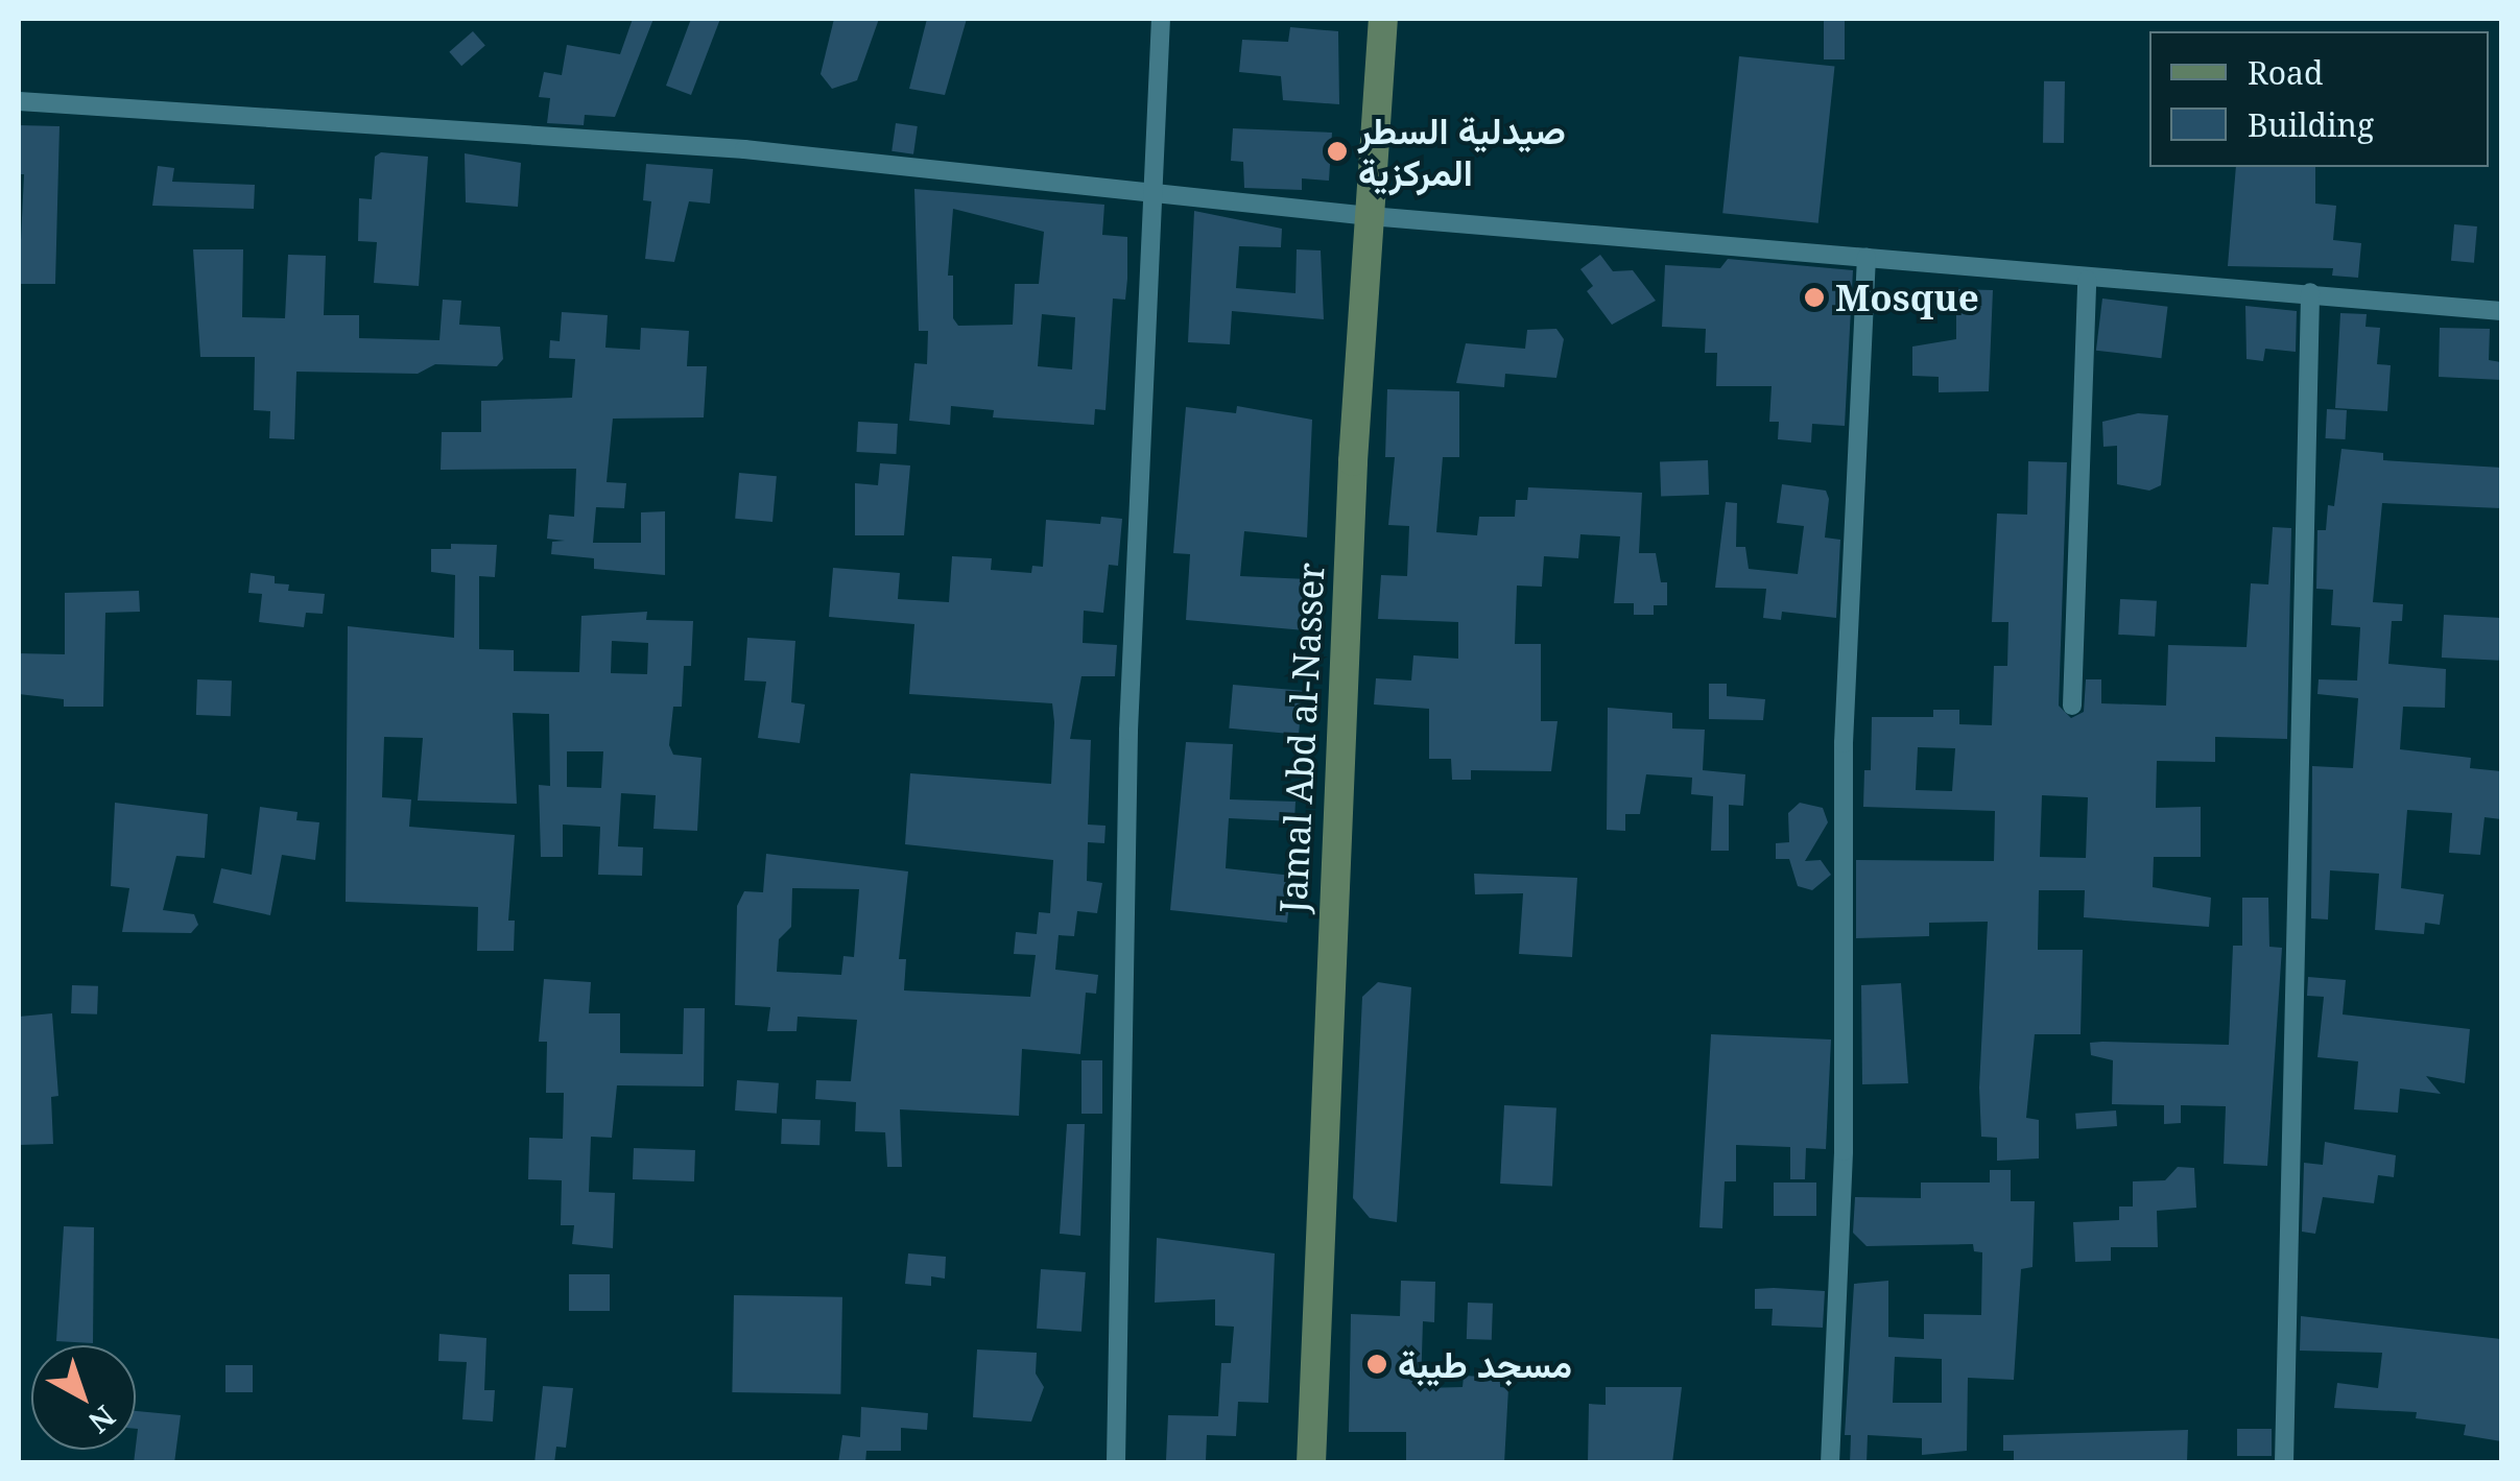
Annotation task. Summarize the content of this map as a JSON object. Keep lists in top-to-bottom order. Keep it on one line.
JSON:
{"streets":{"main road":["Jamal Abd al-Nasser"]},"places":["صيدلية السطر المركزية","Mosque","مسجد طيبة"],"legend":["Road","Building"],"north":"bottom right"}
